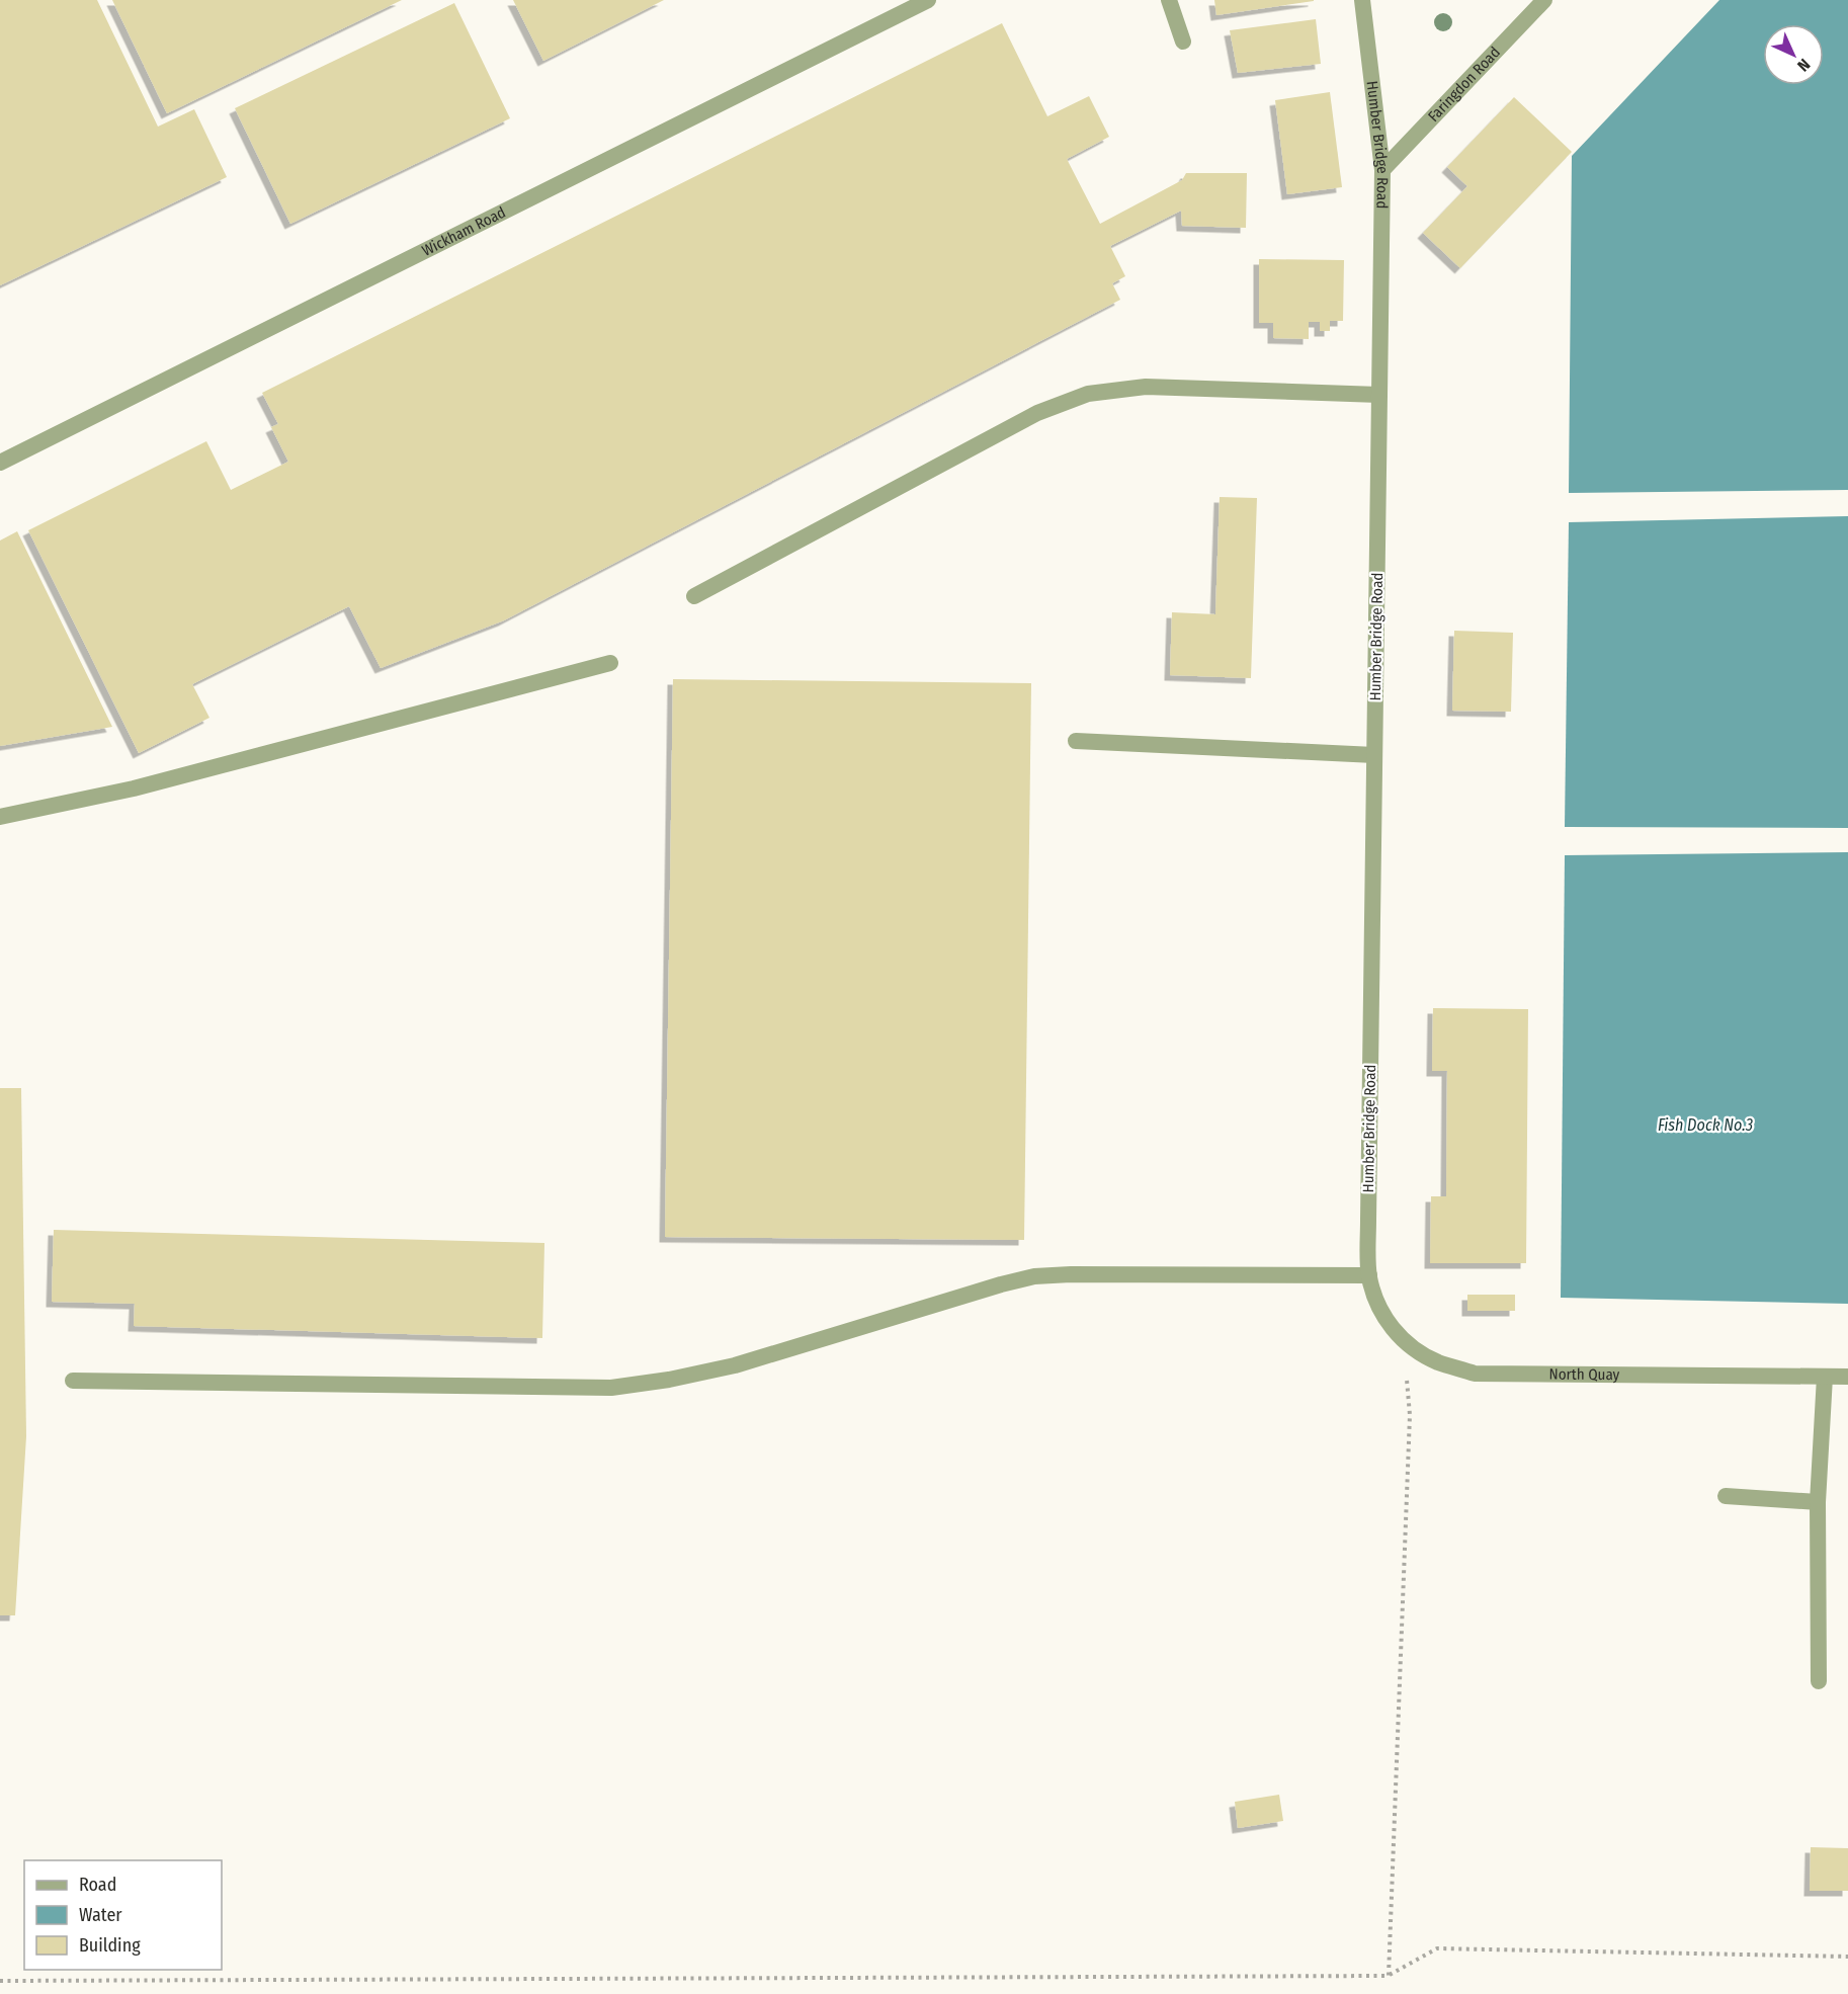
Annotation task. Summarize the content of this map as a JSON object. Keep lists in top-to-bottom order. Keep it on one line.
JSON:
{"streets":{"street":["Faringdon Road","Humber Bridge Road","Wickham Road","North Quay"]},"crossings":[["Faringdon Road","Humber Bridge Road"],["Humber Bridge Road","North Quay"]],"water":["Fish Dock No.3"],"legend":["Road","Water","Building"],"north":"bottom right"}
